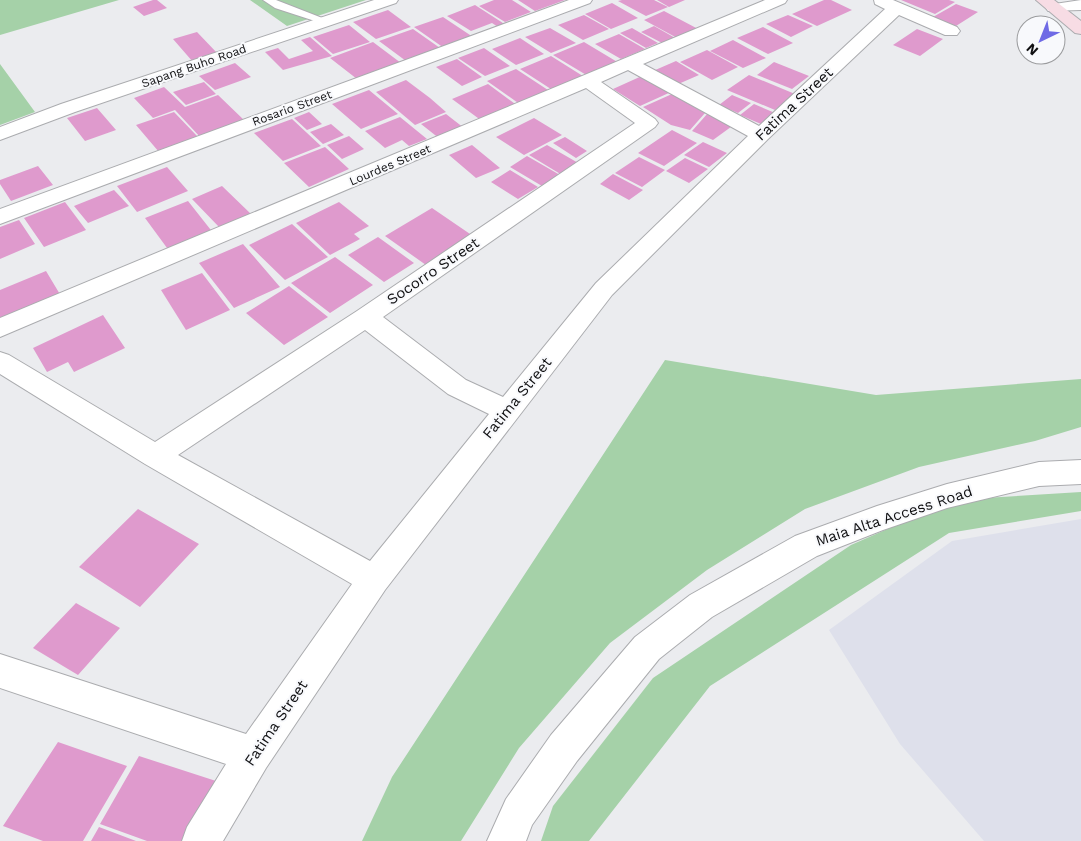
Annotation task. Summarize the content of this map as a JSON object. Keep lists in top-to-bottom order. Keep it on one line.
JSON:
{"streets":{"street":["Sapang Buho Road","Fatima Street","Rosario Street","Lourdes Street","Socorro Street","Maia Alta Access Road"]},"crossings":[["Lourdes Street","Socorro Street"]],"north":"bottom left"}
